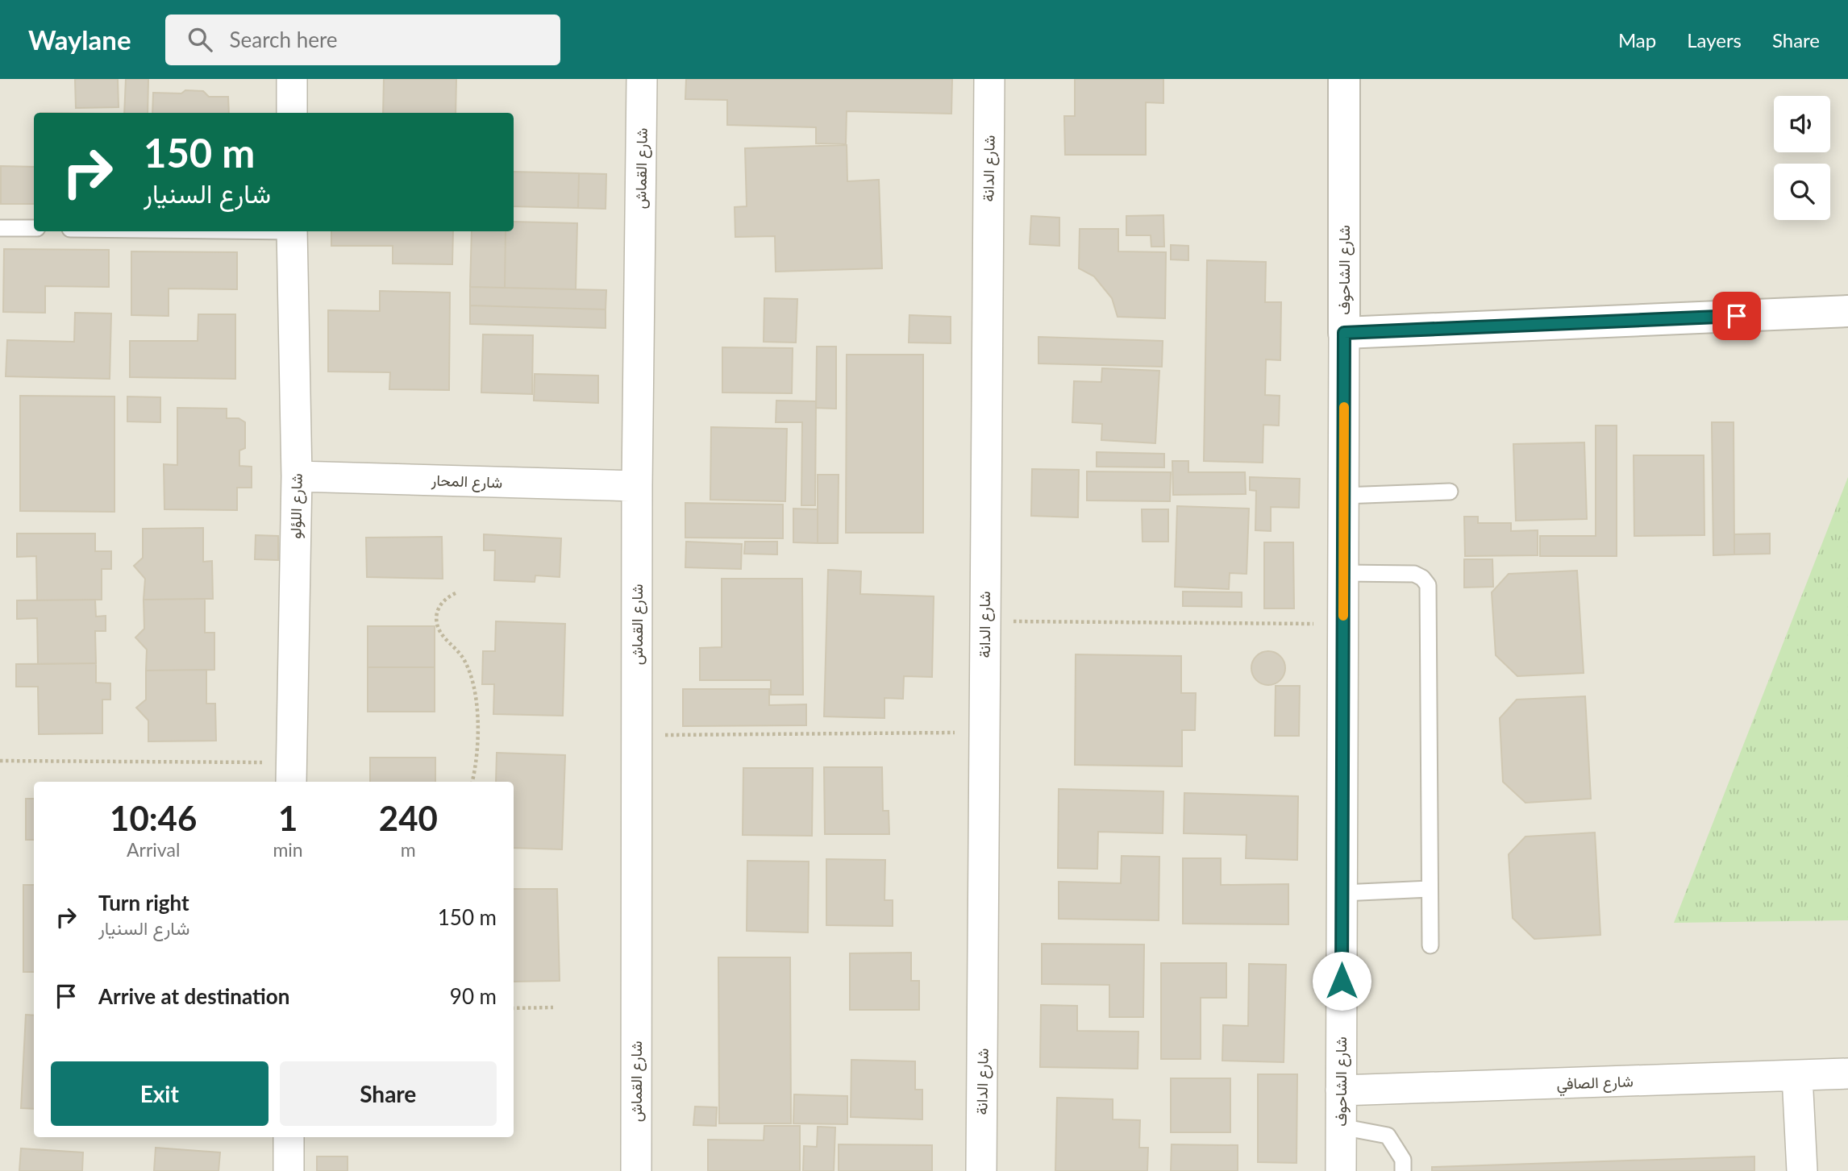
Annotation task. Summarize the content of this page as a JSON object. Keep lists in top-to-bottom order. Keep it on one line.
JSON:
{"streets":{"street":["شارع القماش","شارع الدانة","شارع الشاحوف","شارع المحار","شارع اللؤلو","شارع الصافي"]},"crossings":[["شارع القماش","شارع المحار"],["شارع الشاحوف","شارع الصافي"],["شارع المحار","شارع اللؤلو"]],"page":{"header":"Waylane","search":"Search here","nav":["Map","Layers","Share"],"turn":["150 m","شارع السنيار"],"eta":["10:46","Arrival","1","min","240","m"],"list":[{"name":"Turn right","note":"شارع السنيار","value":"150 m"},{"name":"Arrive at destination","value":"90 m"}],"buttons":["Exit","Share"]}}
